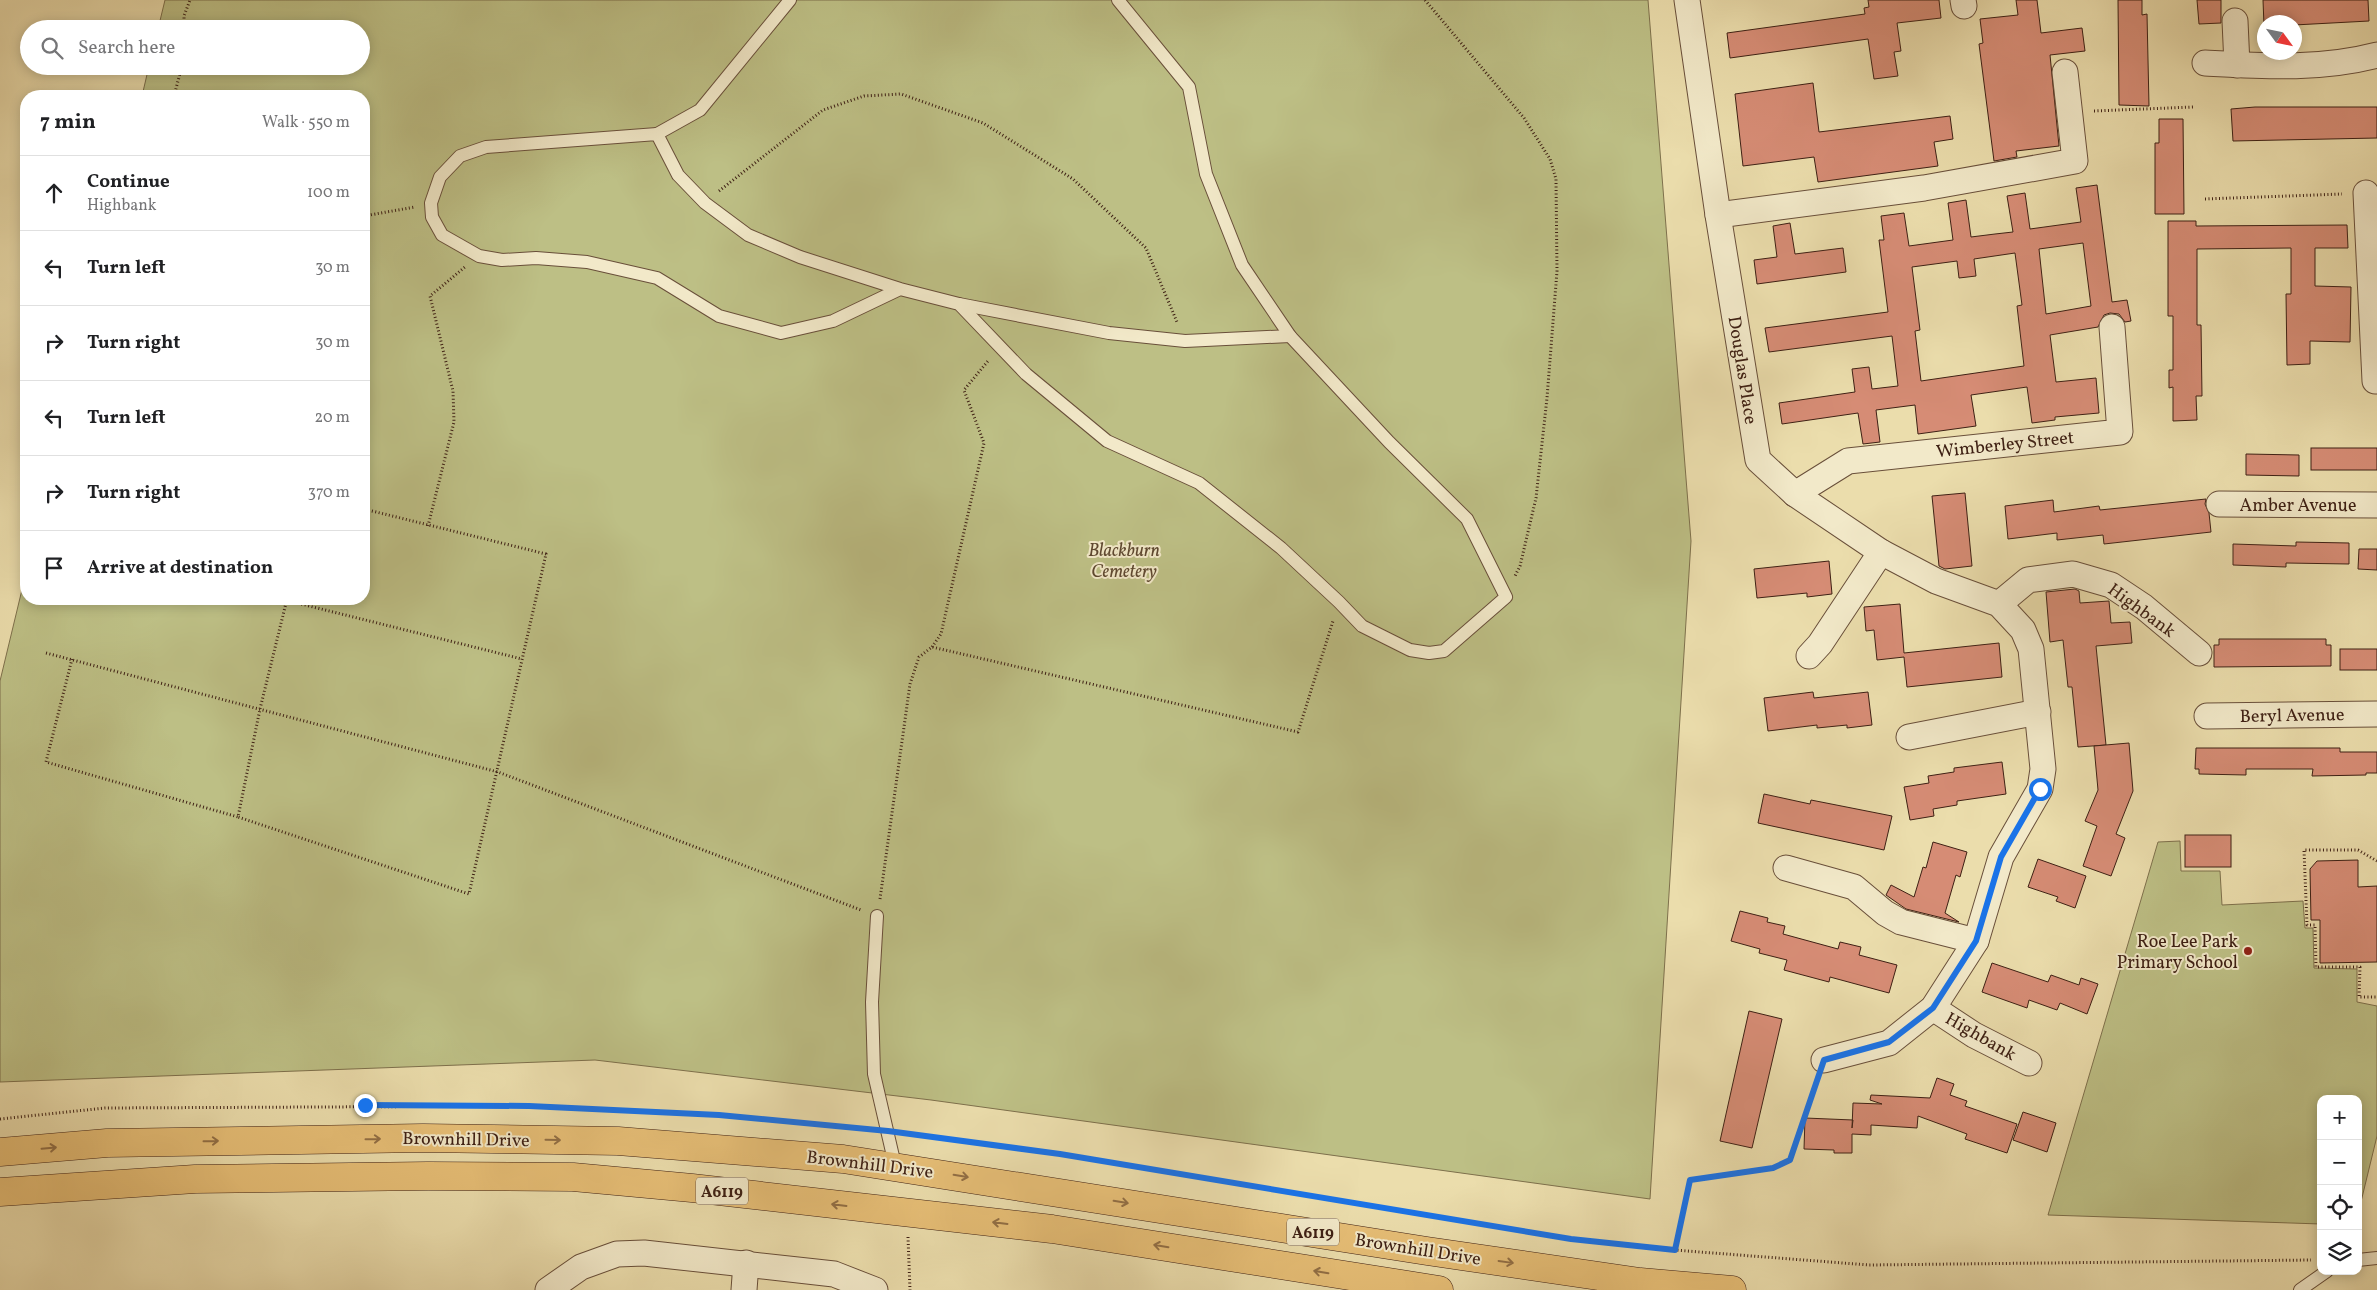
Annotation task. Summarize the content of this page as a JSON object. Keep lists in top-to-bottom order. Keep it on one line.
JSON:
{"streets":{"highway":["Brownhill Drive","A6119"],"street":["Douglas Place","Wimberley Street","Amber Avenue","Highbank","Beryl Avenue"]},"crossings":[["Douglas Place","Wimberley Street"],["Douglas Place","Highbank"]],"parks":["Blackburn Cemetery"],"places":["Roe Lee Park Primary School"],"north":"bottom right","page":{"search":"Search here","heading":["7 min","Walk · 550 m"],"list":[["Continue","Highbank","100 m"],["Turn left","30 m"],["Turn right","30 m"],["Turn left","20 m"],["Turn right","370 m"],"Arrive at destination"],"map_buttons":["+","−"]}}
